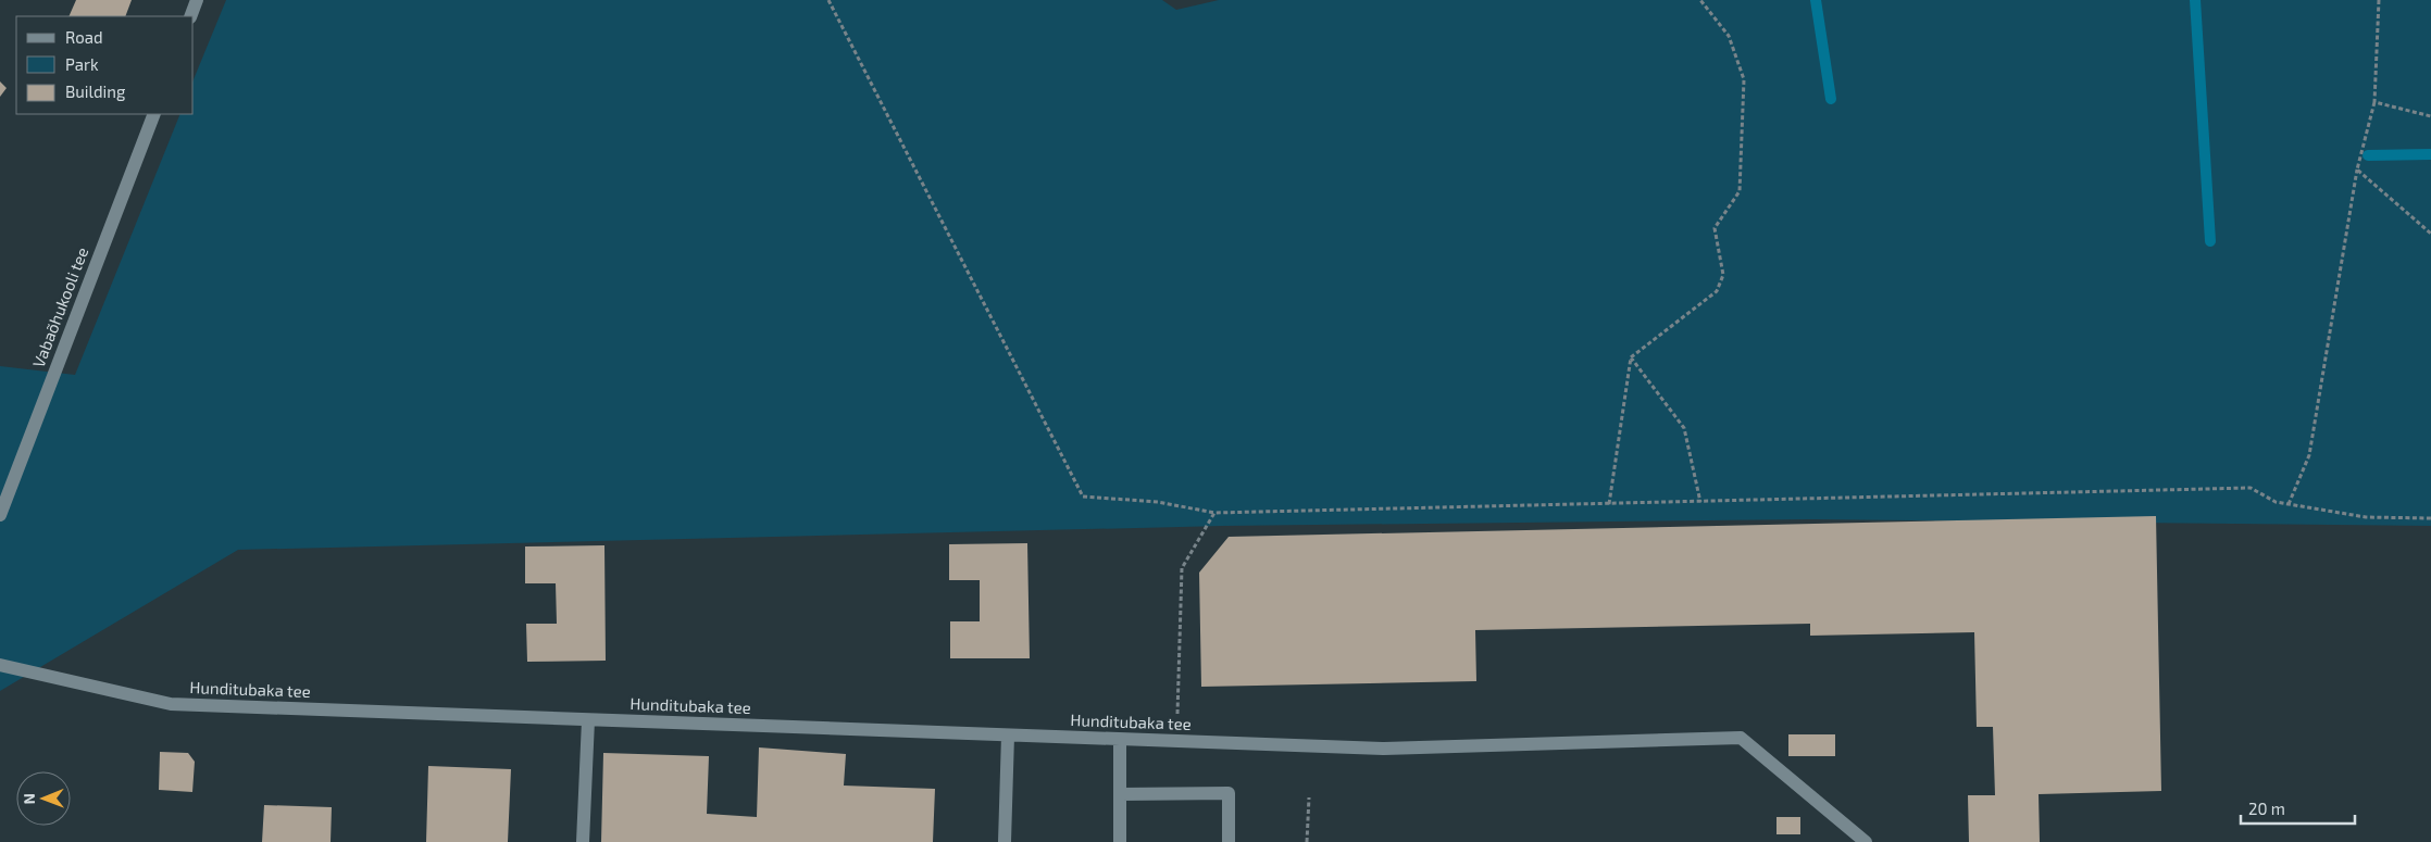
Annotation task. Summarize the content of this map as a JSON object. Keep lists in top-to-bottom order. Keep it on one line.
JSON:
{"streets":{"street":["Vabaõhukooli tee","Hunditubaka tee"]},"legend":["Road","Park","Building"],"scale_bar":"20 m","north":"left"}
